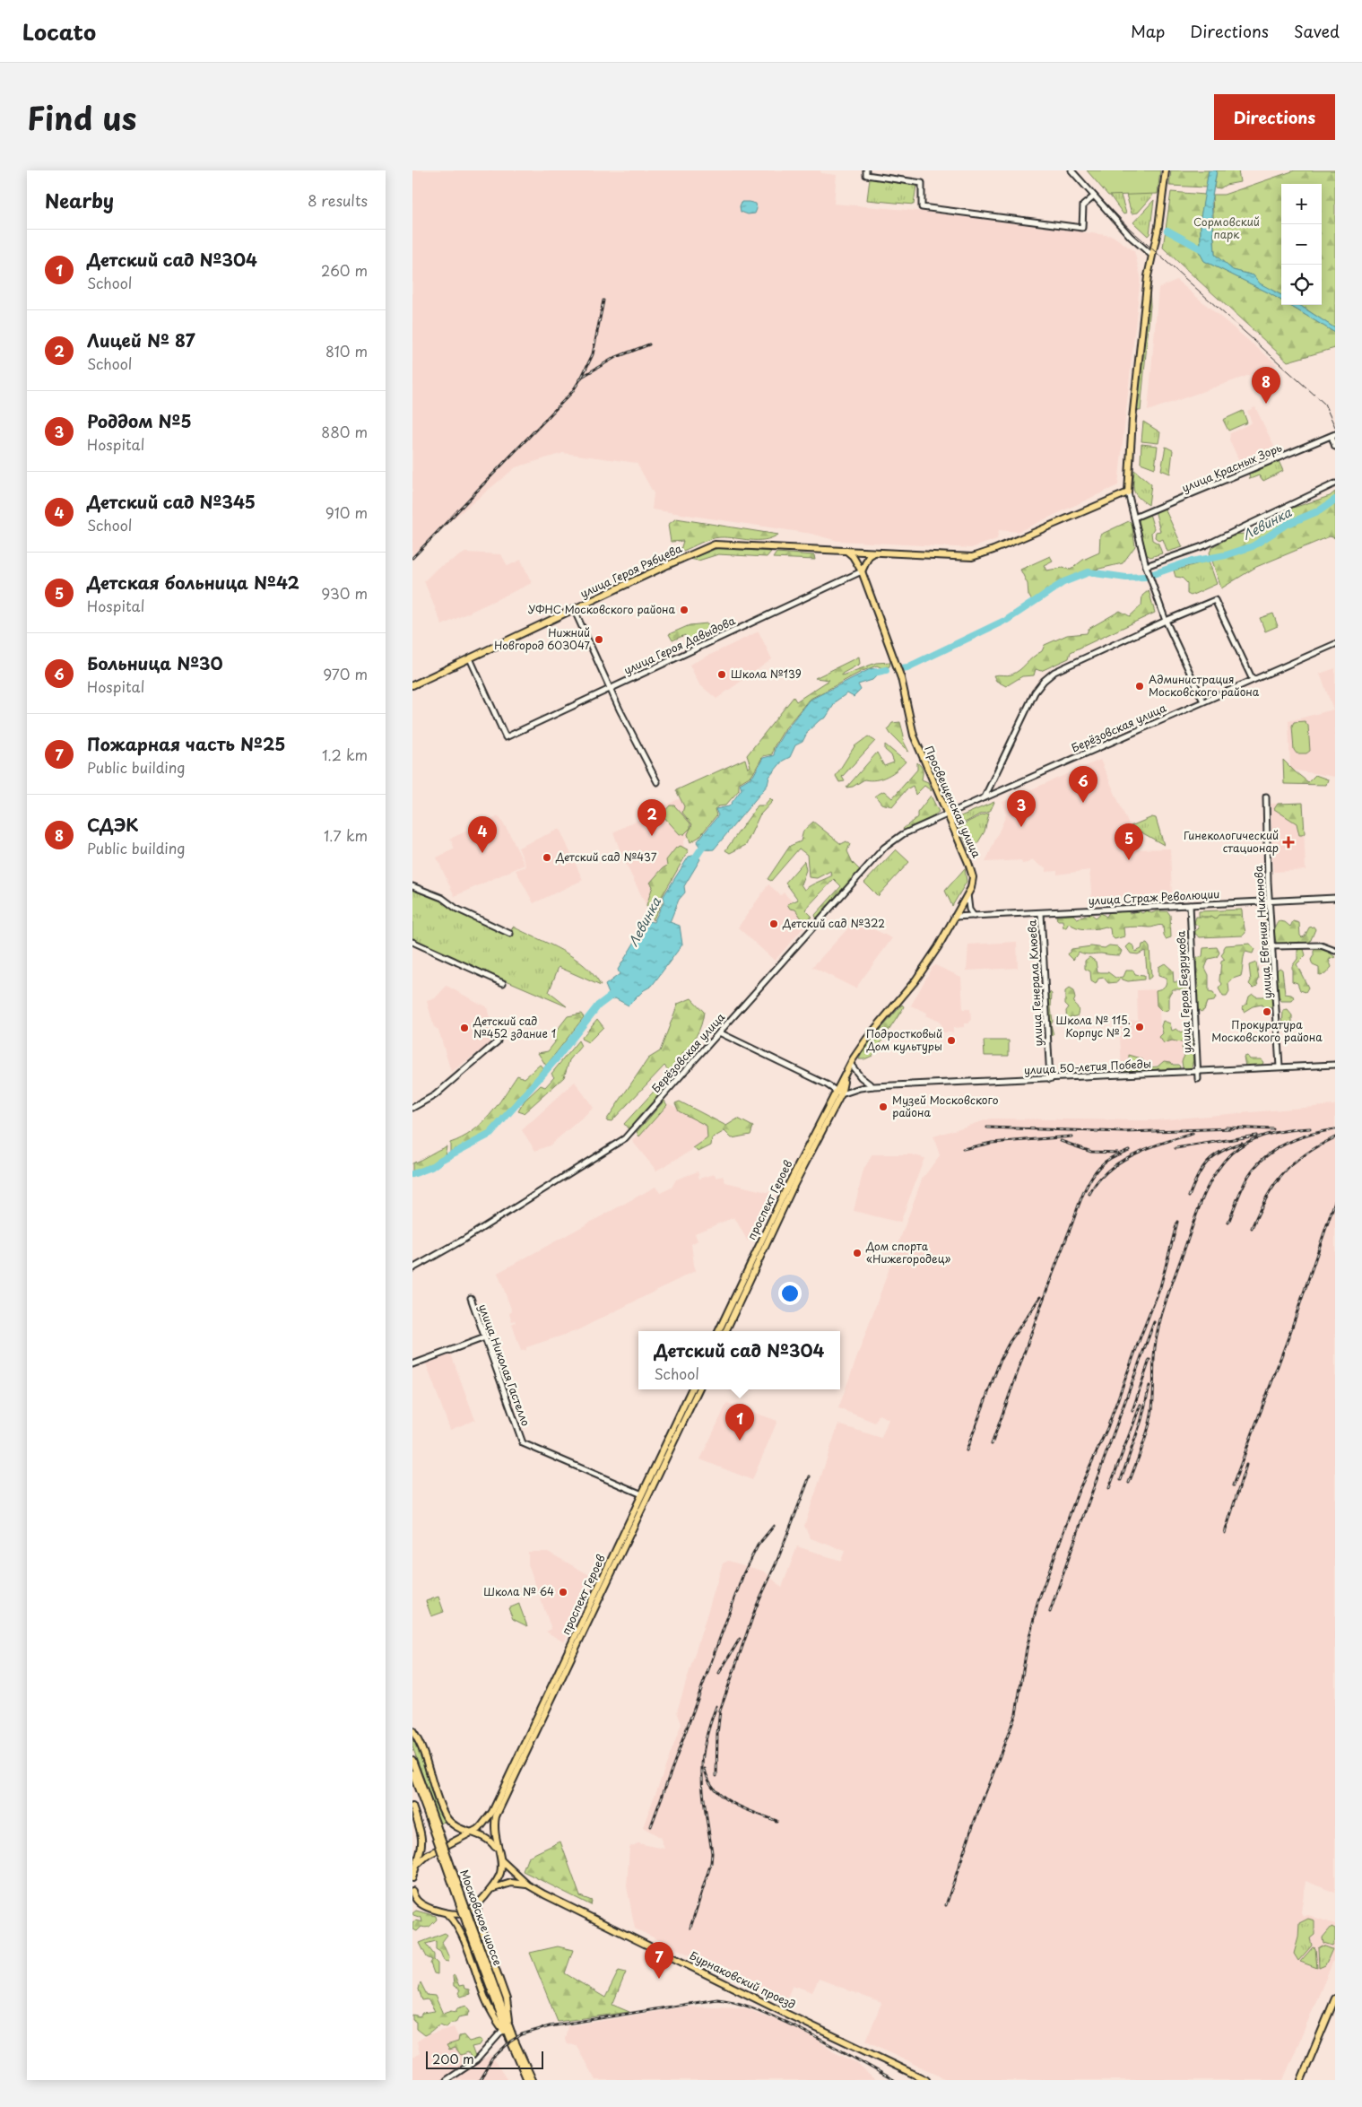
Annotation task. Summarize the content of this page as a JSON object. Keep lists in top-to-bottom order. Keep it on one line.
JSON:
{"streets":{"main road":["улица Героя Рябцева","Просвещенская улица","проспект Героев","Московское шоссе","Бурнаковский проезд"],"street":["улица Красных Зорь","улица Героя Давыдова","Берёзовская улица","улица Страж Революции","улица Евгения Никонова","улица Генерала Клюева","улица Героя Безрукова","улица 50-летия Победы","улица Николая Гастелло"]},"crossings":[["улица Героя Рябцева","улица Героя Давыдова"],["улица Героя Рябцева","Просвещенская улица"],["улица Героя Давыдова","Просвещенская улица"],["Берёзовская улица","Просвещенская улица"],["Просвещенская улица","улица Страж Революции"],["Просвещенская улица","проспект Героев"],["улица Страж Революции","улица Евгения Никонова"],["улица Страж Революции","улица Генерала Клюева"],["улица Страж Революции","улица Героя Безрукова"],["улица Евгения Никонова","улица 50-летия Победы"],["улица Генерала Клюева","улица 50-летия Победы"],["улица Героя Безрукова","улица 50-летия Победы"],["улица 50-летия Победы","проспект Героев"],["проспект Героев","улица Николая Гастелло"]],"water":["Левинка"],"parks":["Сормовский парк"],"places":{"other":["УФНС Московского района","Нижний Новгород 603047","Школа №139","Администрация Московского района","Детский сад №437","Детский сад №322","Прокуратура Московского района","Школа № 115. Корпус № 2","Детский сад №452 здание 1","Подростковый Дом культуры","Музей Московского района","Дом спорта «Нижегородец»","Школа № 64"],"health":["Гинекологический стационар"]},"scale_bar":"200 m","page":{"header":"Locato","nav":["Map","Directions","Saved"],"title":"Find us","buttons":"Directions","heading":["Nearby","8 results"],"map_buttons":["+","−"],"list":[{"mark":"1","name":"Детский сад №304","note":"School","value":"260 m"},{"mark":"2","name":"Лицей № 87","note":"School","value":"810 m"},{"mark":"3","name":"Роддом №5","note":"Hospital","value":"880 m"},{"mark":"4","name":"Детский сад №345","note":"School","value":"910 m"},{"mark":"5","name":"Детская больница №42","note":"Hospital","value":"930 m"},{"mark":"6","name":"Больница №30","note":"Hospital","value":"970 m"},{"mark":"7","name":"Пожарная часть №25","note":"Public building","value":"1.2 km"},{"mark":"8","name":"СДЭК","note":"Public building","value":"1.7 km"}],"pins":["8","6","3","2","4","5","1","7"],"popup":["Детский сад №304","School"],"scale":"200 m"}}
